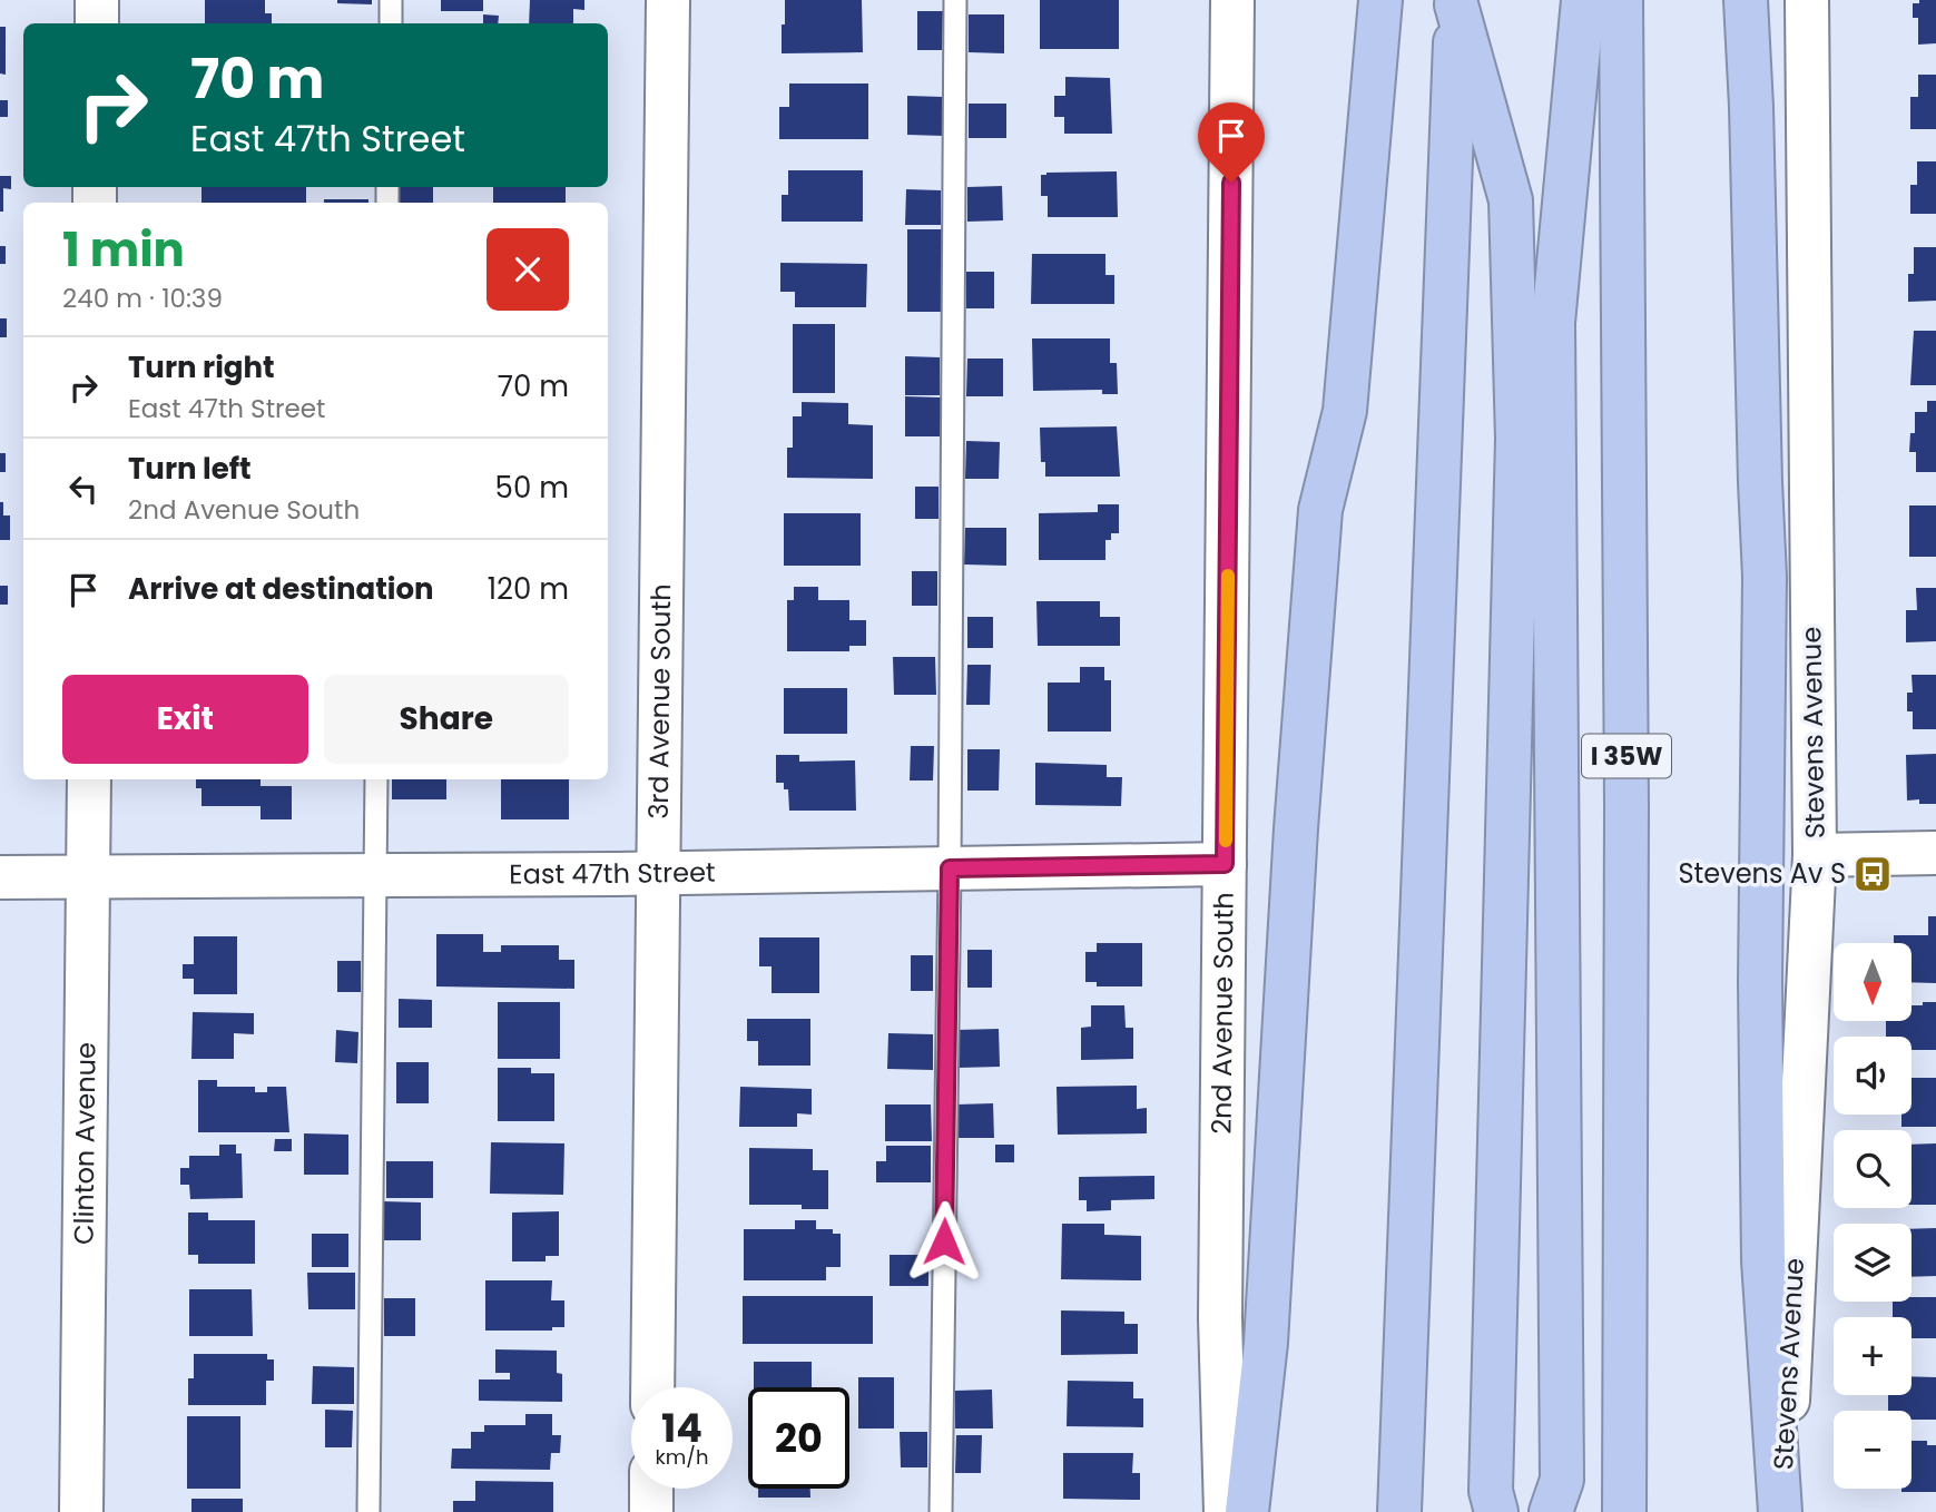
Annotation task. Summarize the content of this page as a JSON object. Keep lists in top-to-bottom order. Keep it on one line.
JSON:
{"streets":{"highway":["I 35W"],"street":["3rd Avenue South","Stevens Avenue","East 47th Street","2nd Avenue South","Clinton Avenue"]},"crossings":[["3rd Avenue South","East 47th Street"],["East 47th Street","2nd Avenue South"],["East 47th Street","Clinton Avenue"]],"places":{"bus stop":["Stevens Av S"]},"north":"bottom","page":{"turn":["70 m","East 47th Street"],"heading":["1 min","240 m · 10:39"],"list":[{"name":"Turn right","note":"East 47th Street","value":"70 m"},{"name":"Turn left","note":"2nd Avenue South","value":"50 m"},{"name":"Arrive at destination","value":"120 m"}],"buttons":["Exit","Share"],"map_buttons":["+","−"],"speed":"14 km/h","limit":"20"}}
